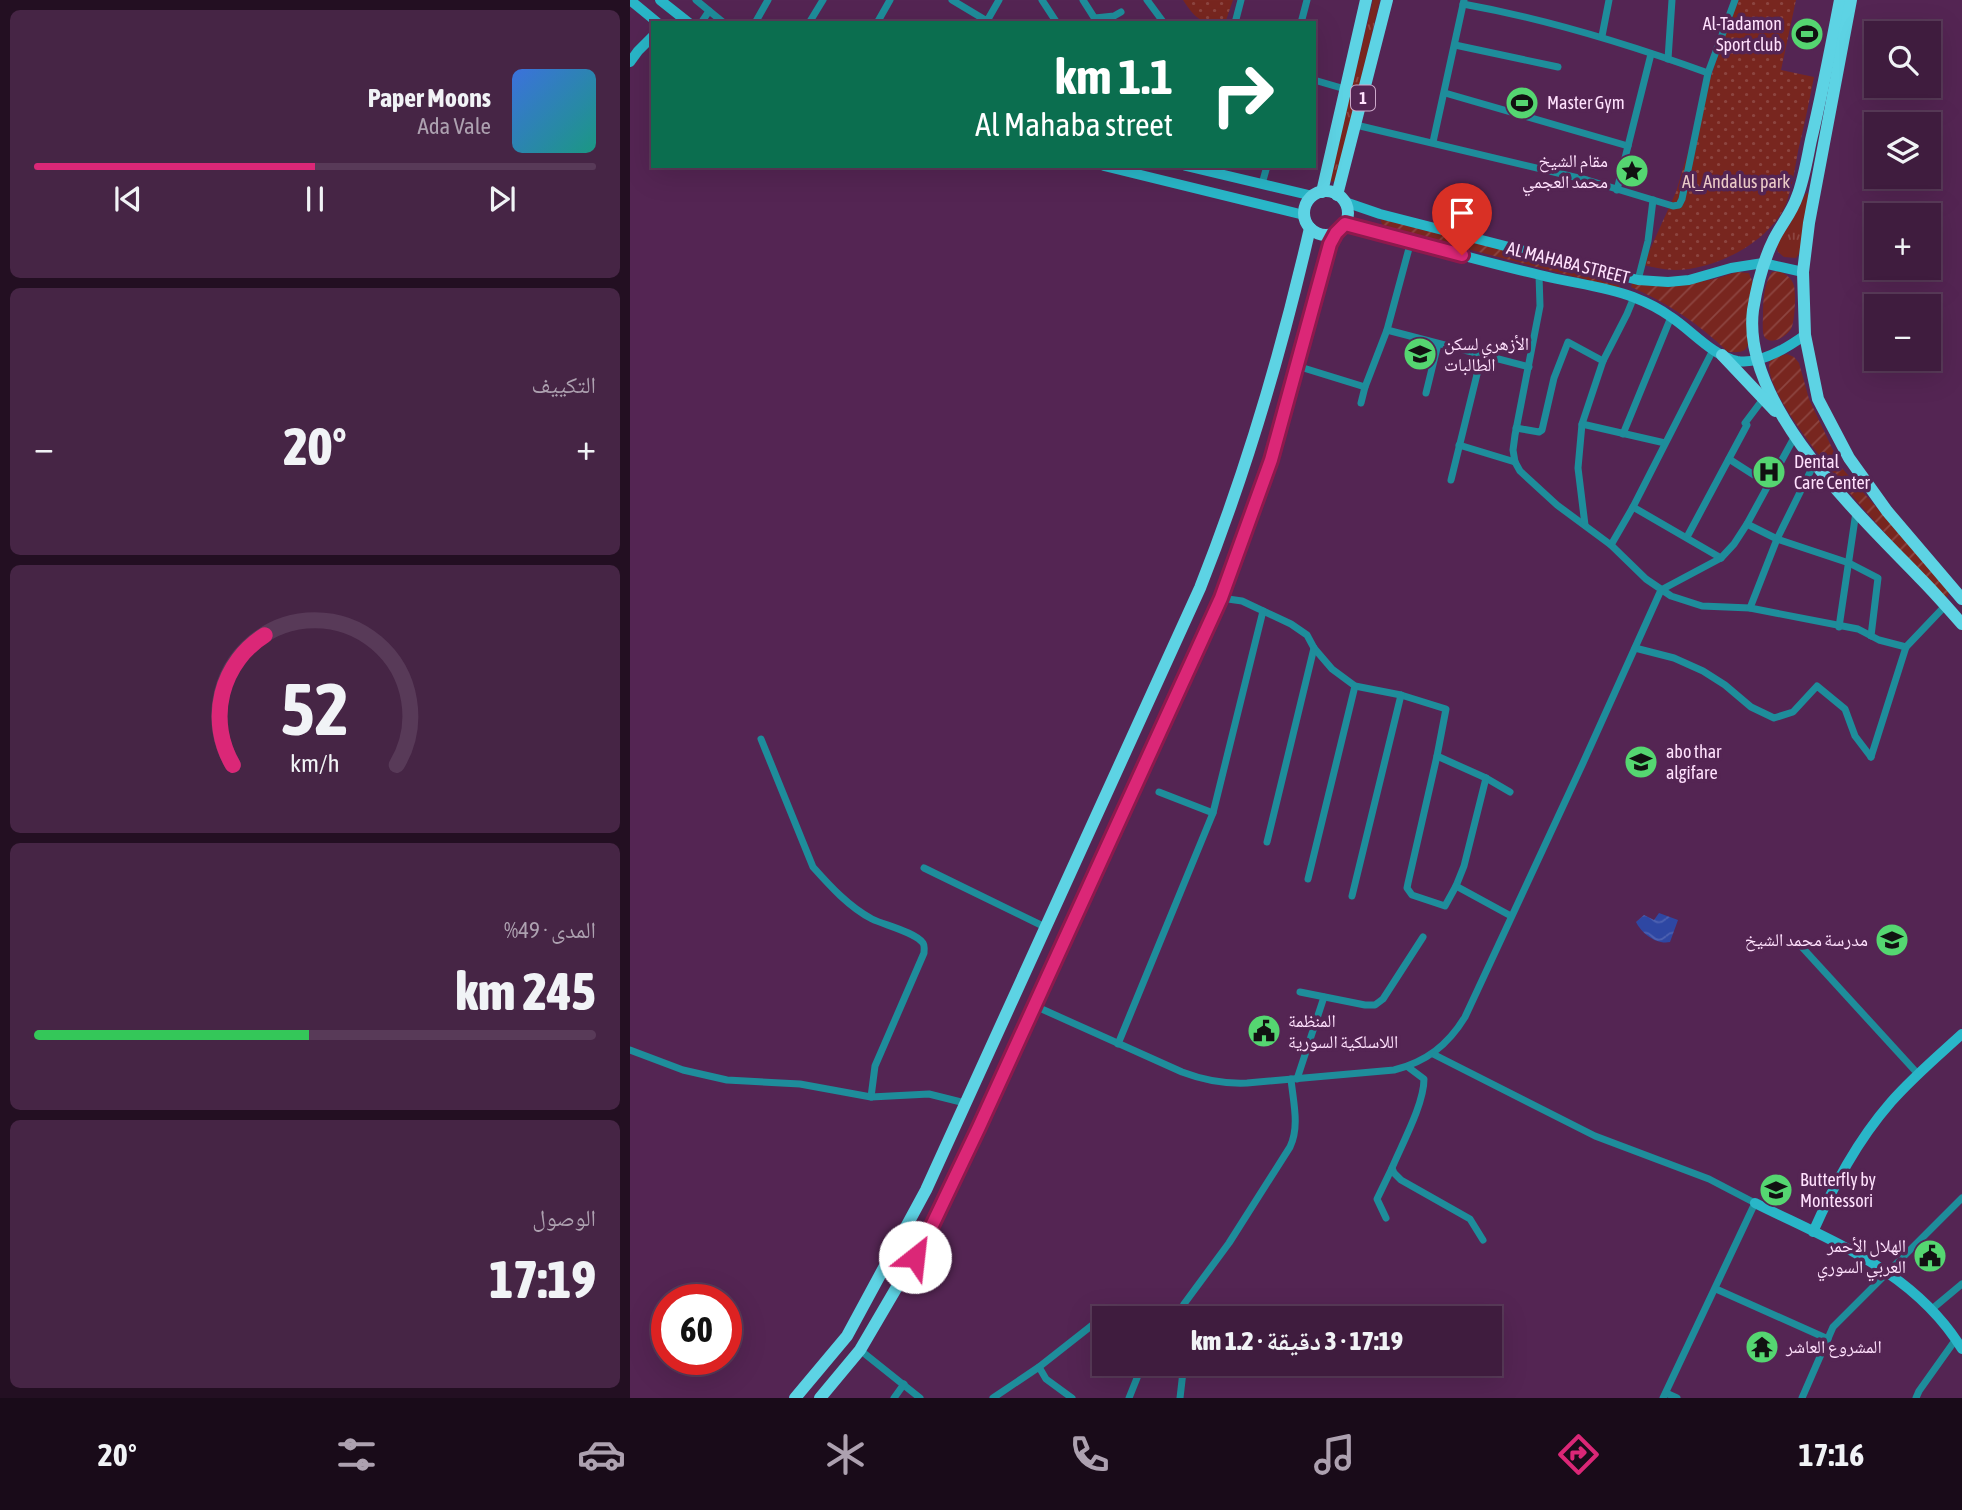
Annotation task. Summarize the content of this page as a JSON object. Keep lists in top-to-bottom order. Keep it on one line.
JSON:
{"streets":{"main road":["1","AL MAHABA STREET"]},"crossings":[["1","AL MAHABA STREET"]],"parks":["Al_Andalus park"],"places":{"sports":["Al-Tadamon Sport club","Master Gym"],"place":["مقام الشيخ محمد العجمي"],"school or university":["الأزهري لسكن الطالبات","abo thar algifare","مدرسة محمد الشيخ","Butterfly by Montessori"],"hospital":["Dental Care Center"],"public building":["المنظمة اللاسلكية السورية","الهلال الأحمر العربي السوري"],"temple":["المشروع العاشر"]},"page":{"map_buttons":["+","−"],"turn":["1.1 km","Al Mahaba street"],"song":["Paper Moons","Ada Vale"],"tile":["التكييف",["المدى · 49%","245 km"],["الوصول","17:19"]],"heat":["−","20°","+"],"limit":"60","trip":"17:19 · 3 دقيقة · 1.2 km","tabs":["17:16","20°"],"gauge":["52","km/h"]}}
